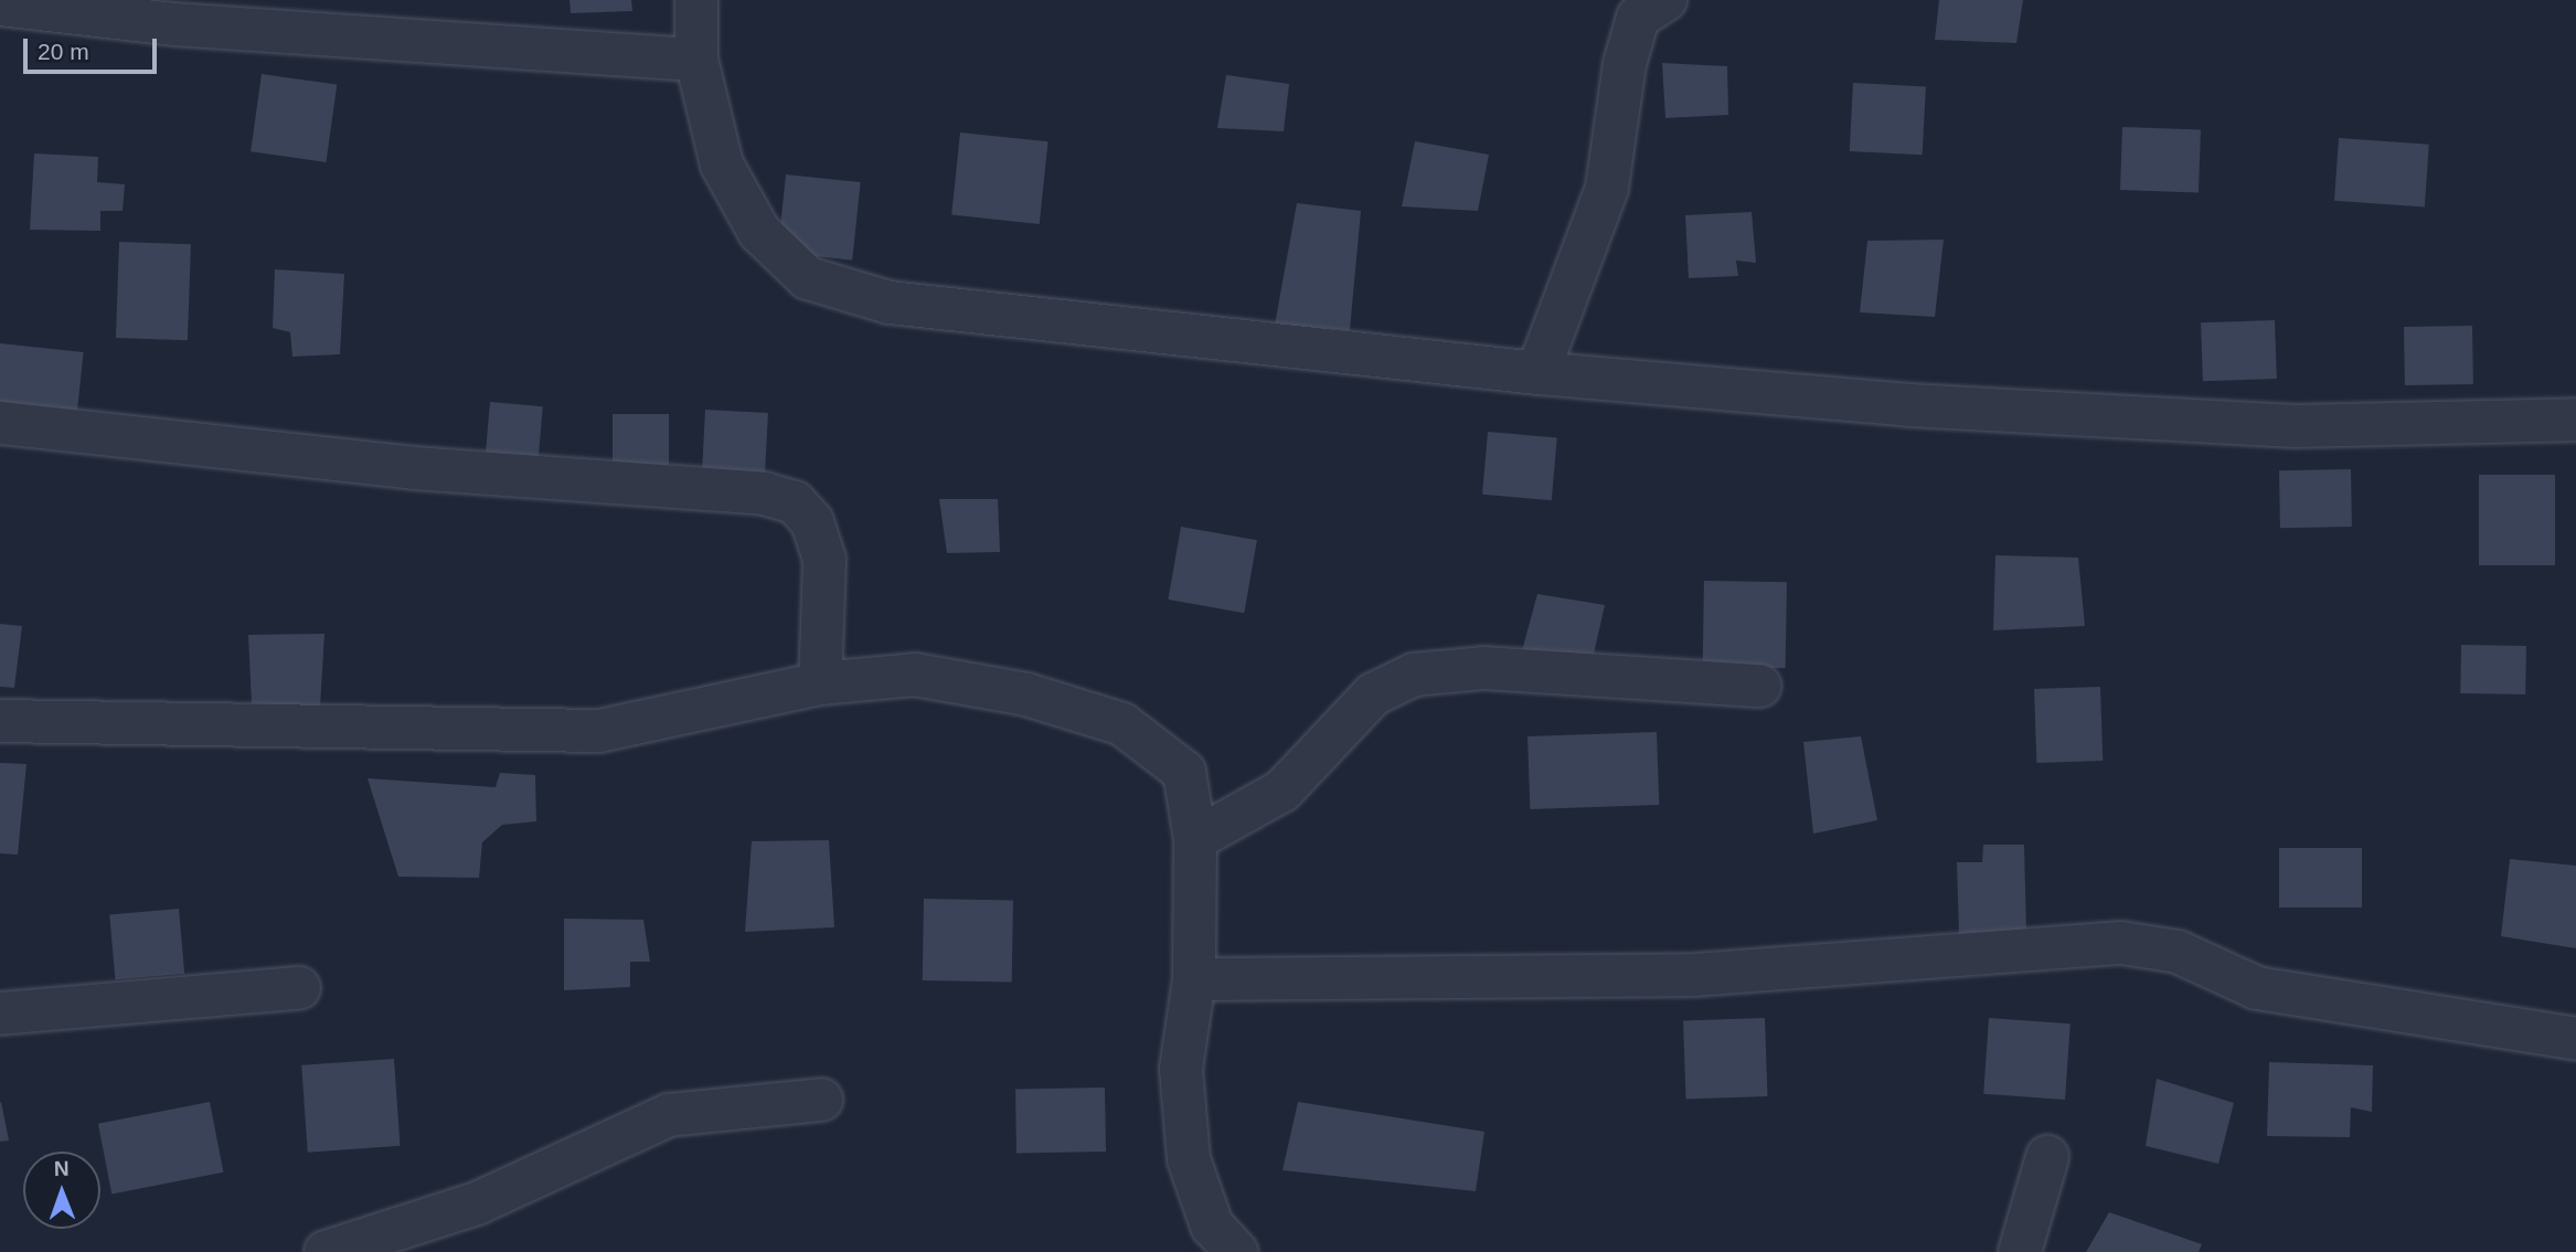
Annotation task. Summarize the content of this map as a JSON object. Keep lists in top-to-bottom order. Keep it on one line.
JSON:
{"scale_bar":"20 m","north":"top"}
